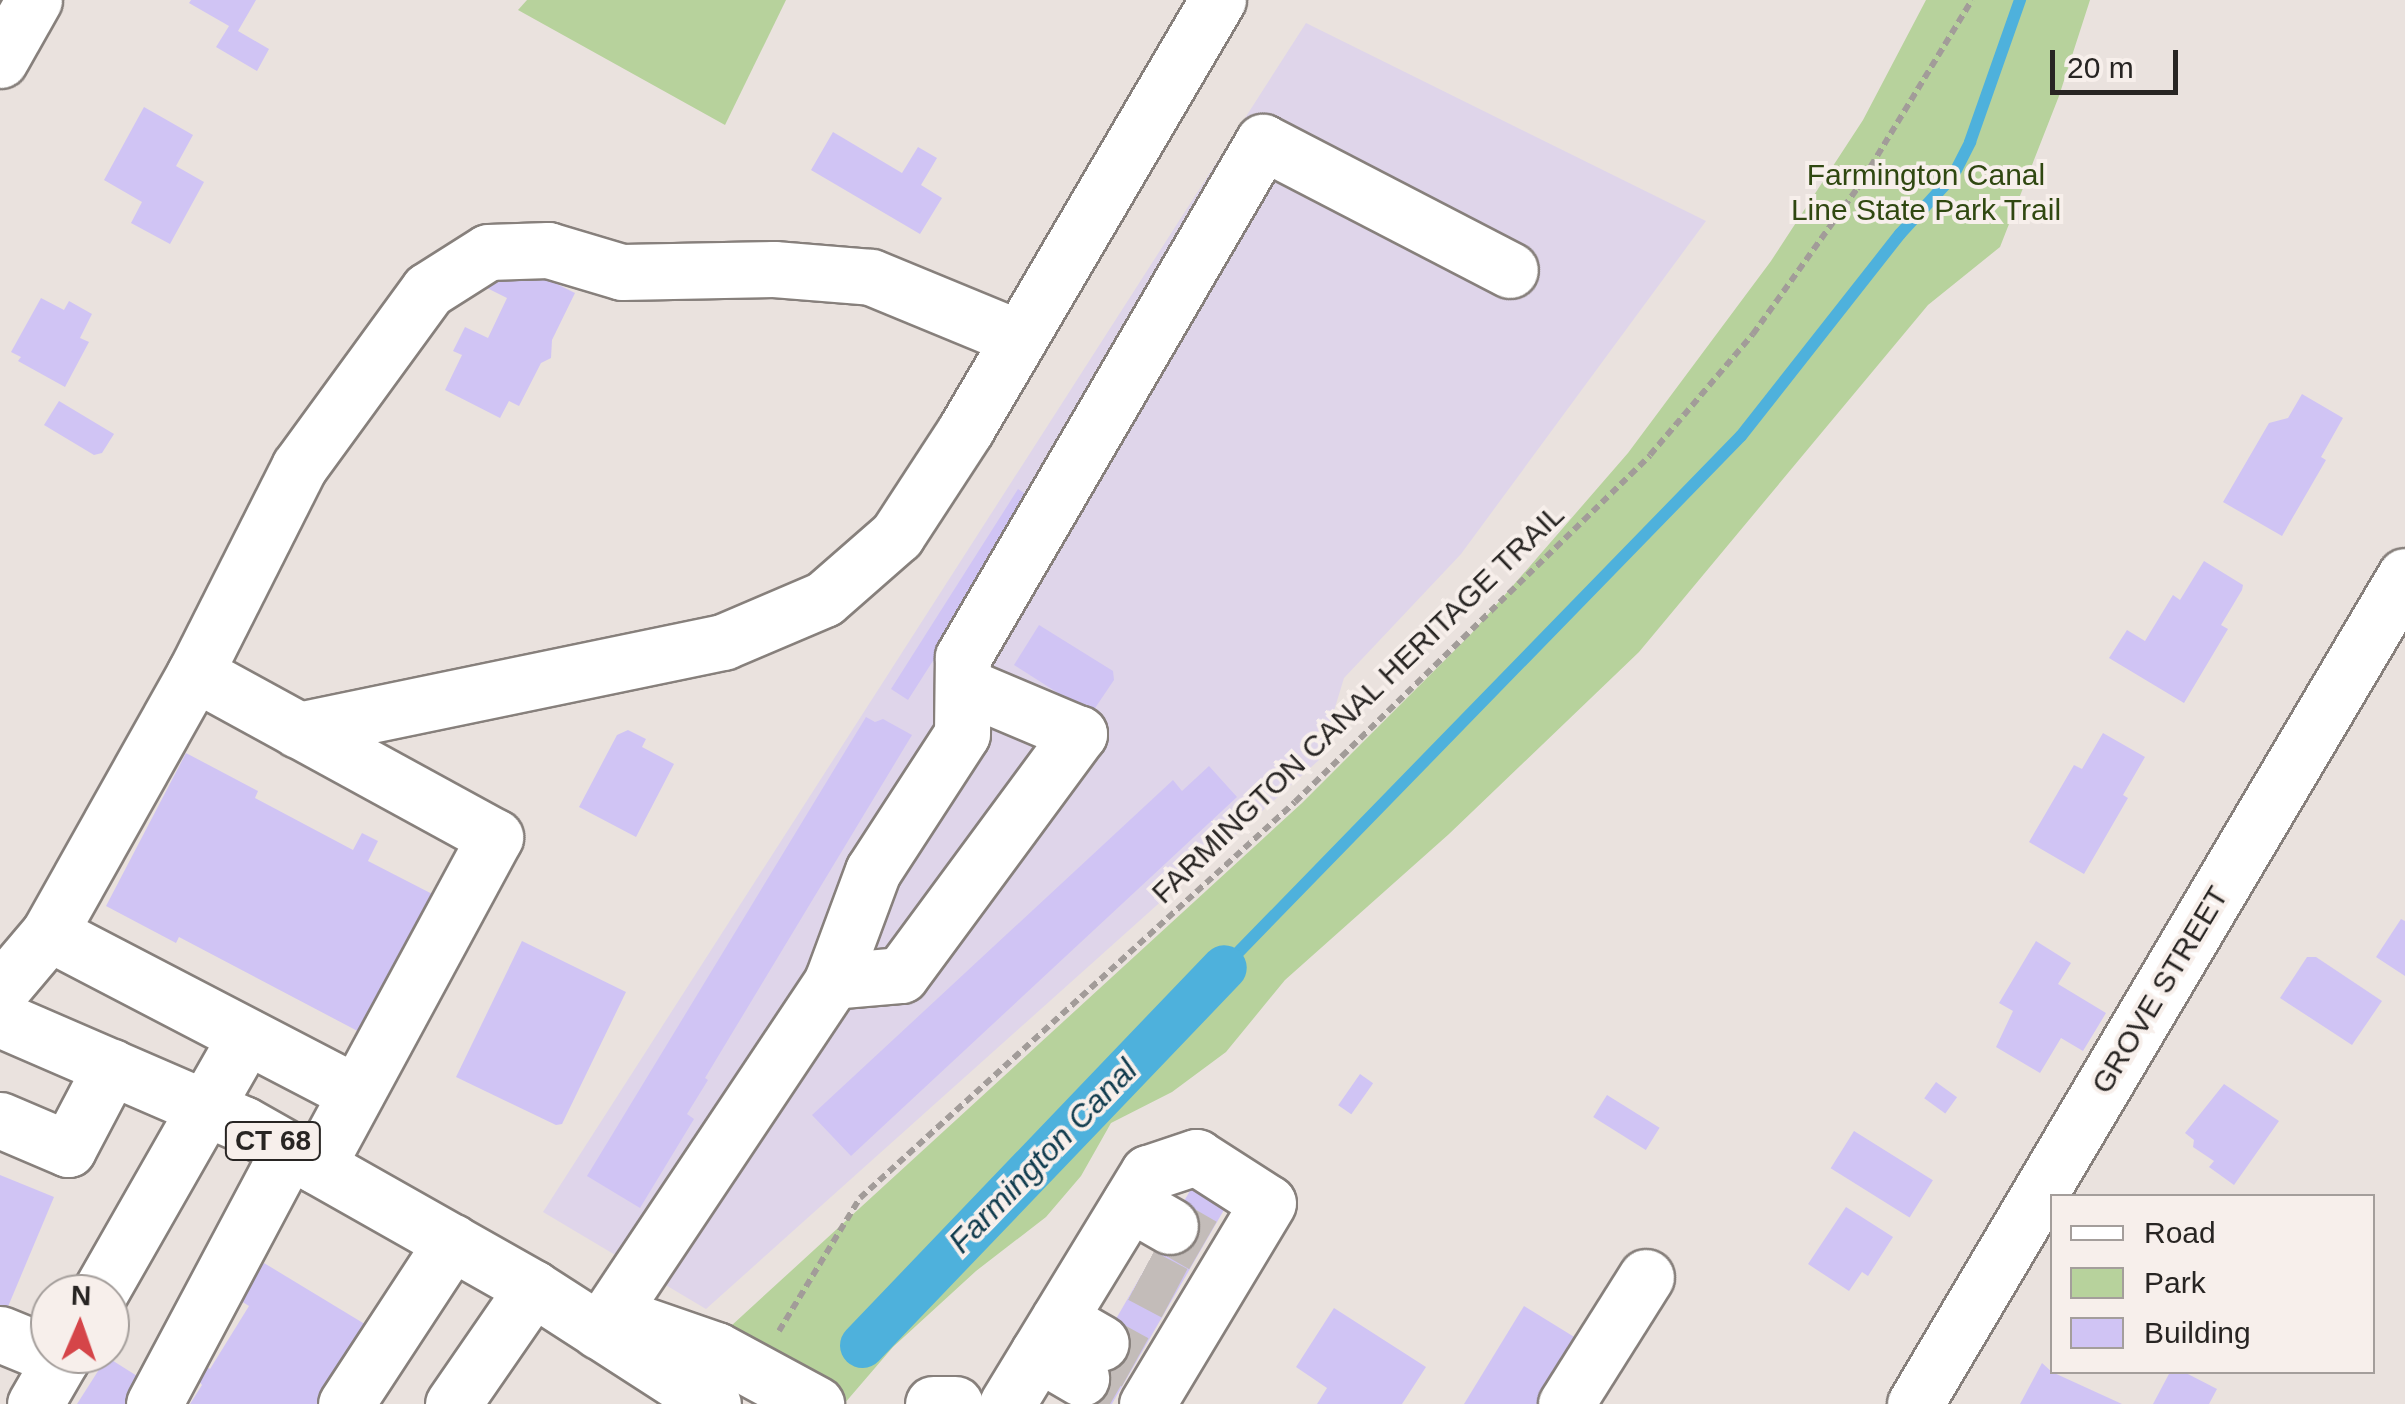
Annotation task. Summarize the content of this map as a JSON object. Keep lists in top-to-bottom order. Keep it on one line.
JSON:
{"streets":{"street":["GROVE STREET","CT 68"],"path":["FARMINGTON CANAL HERITAGE TRAIL"]},"crossings":[["FARMINGTON CANAL HERITAGE TRAIL","CT 68"]],"water":["Farmington Canal"],"parks":["Farmington Canal Line State Park Trail"],"legend":["Road","Park","Building"],"scale_bar":"20 m","north":"top"}
